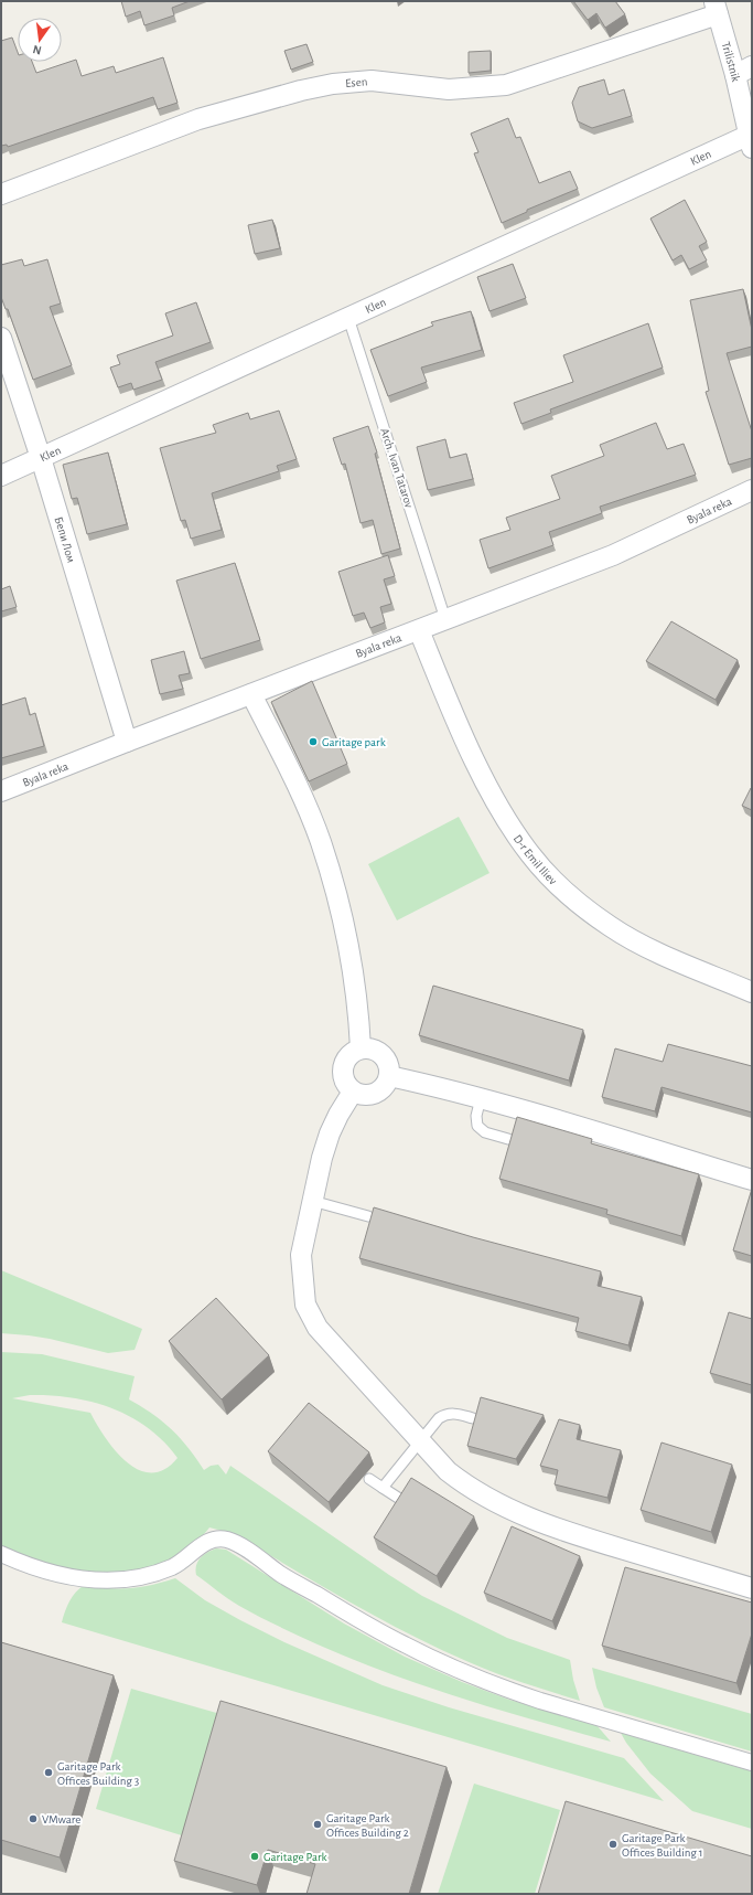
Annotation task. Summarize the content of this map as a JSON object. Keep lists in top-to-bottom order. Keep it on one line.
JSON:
{"streets":{"street":["Trilistnik","Esen","Klen","Byala reka","Бепи Лом","D-r Emil Iliev"],"lane":["Arch. Ivan Tatarov"]},"crossings":[["Trilistnik","Esen"],["Trilistnik","Klen"],["Klen","Arch. Ivan Tatarov"],["Klen","Бепи Лом"],["Arch. Ivan Tatarov","Byala reka"],["Byala reka","Бепи Лом"],["Byala reka","D-r Emil Iliev"]],"places":["Garitage park","Garitage Park Offices Building 3","VMware","Garitage Park Offices Building 2","Garitage Park Offices Building 1","Garitage Park"],"north":"bottom"}
